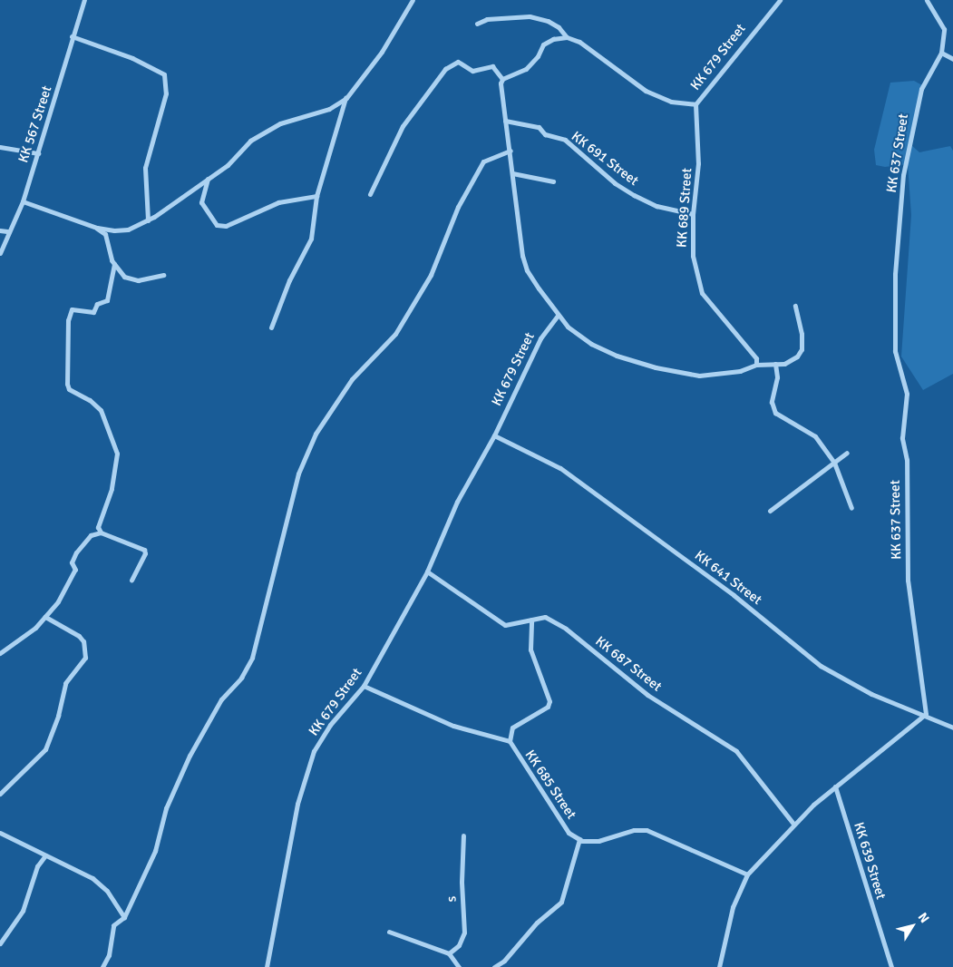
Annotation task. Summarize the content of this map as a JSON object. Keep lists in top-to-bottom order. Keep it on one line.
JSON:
{"streets":{"street":["KK 679 Street","KK 567 Street","KK 637 Street","KK 691 Street","KK 689 Street","KK 641 Street","KK 687 Street","KK 685 Street","KK 639 Street","s"]},"crossings":[["KK 679 Street","KK 689 Street"],["KK 679 Street","KK 641 Street"],["KK 679 Street","KK 687 Street"],["KK 679 Street","KK 685 Street"],["KK 637 Street","KK 641 Street"],["KK 691 Street","KK 689 Street"]],"north":"top right"}
